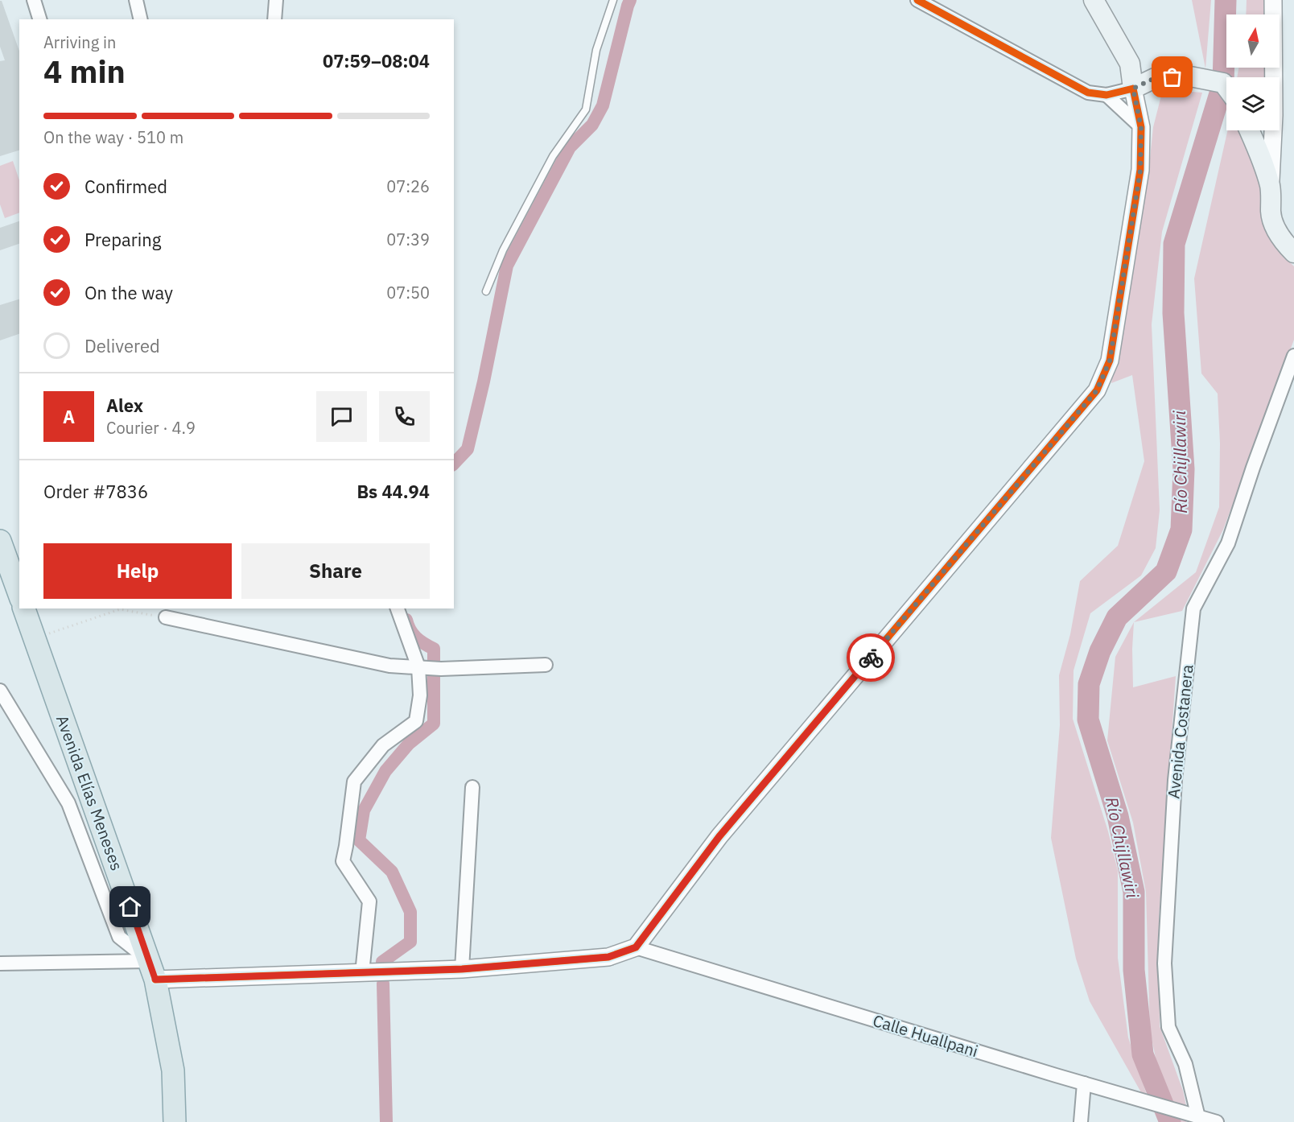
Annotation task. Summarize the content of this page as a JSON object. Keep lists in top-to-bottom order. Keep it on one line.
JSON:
{"streets":{"main road":["Avenida Elías Meneses"],"street":["Avenida Costanera","Calle Huallpani"]},"crossings":[["Avenida Costanera","Calle Huallpani"]],"water":["Río Chijllawiri"],"north":"top","page":{"heading":["4 min","Arriving in","07:59–08:04"],"panel":["Alex","Courier · 4.9","Order #7836","Bs 44.94"],"bar":"On the way · 510 m","list":[["Confirmed","07:26"],["Preparing","07:39"],["On the way","07:50"],"Delivered"],"round":"A","buttons":["Help","Share"]}}
